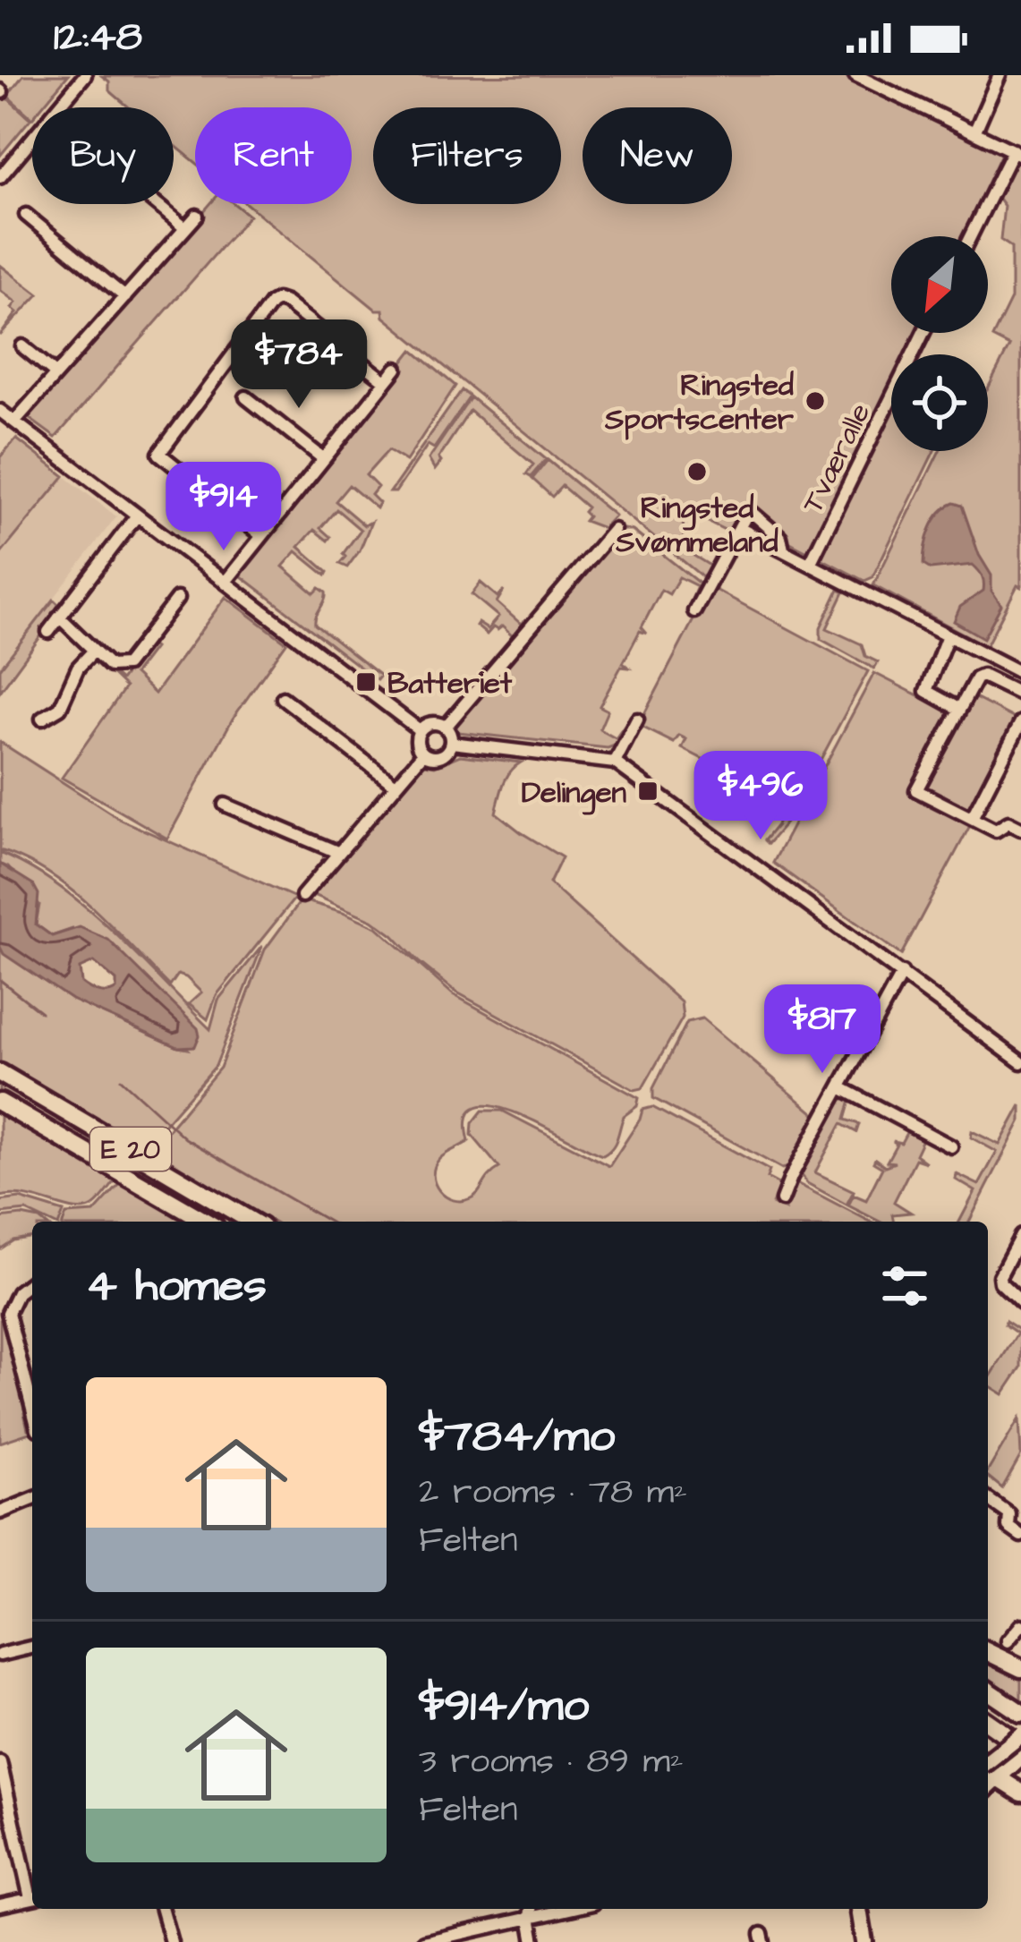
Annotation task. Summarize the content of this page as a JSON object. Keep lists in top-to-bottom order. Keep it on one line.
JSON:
{"streets":{"highway":["E 20"],"street":["Tværalle"]},"places":{"other":["Ringsted Sportscenter","Ringsted Svømmeland"],"transit":["Batteriet","Delingen"]},"north":"bottom left","page":{"status":"12:48","chip":["Buy","Rent","Filters","New"],"price":["$784","$914","$496","$817"],"heading":"4 homes","list":[{"name":"$784/mo","note":"2 rooms · 78 m² · Felten"},{"name":"$914/mo","note":"3 rooms · 89 m² · Felten"}]}}
